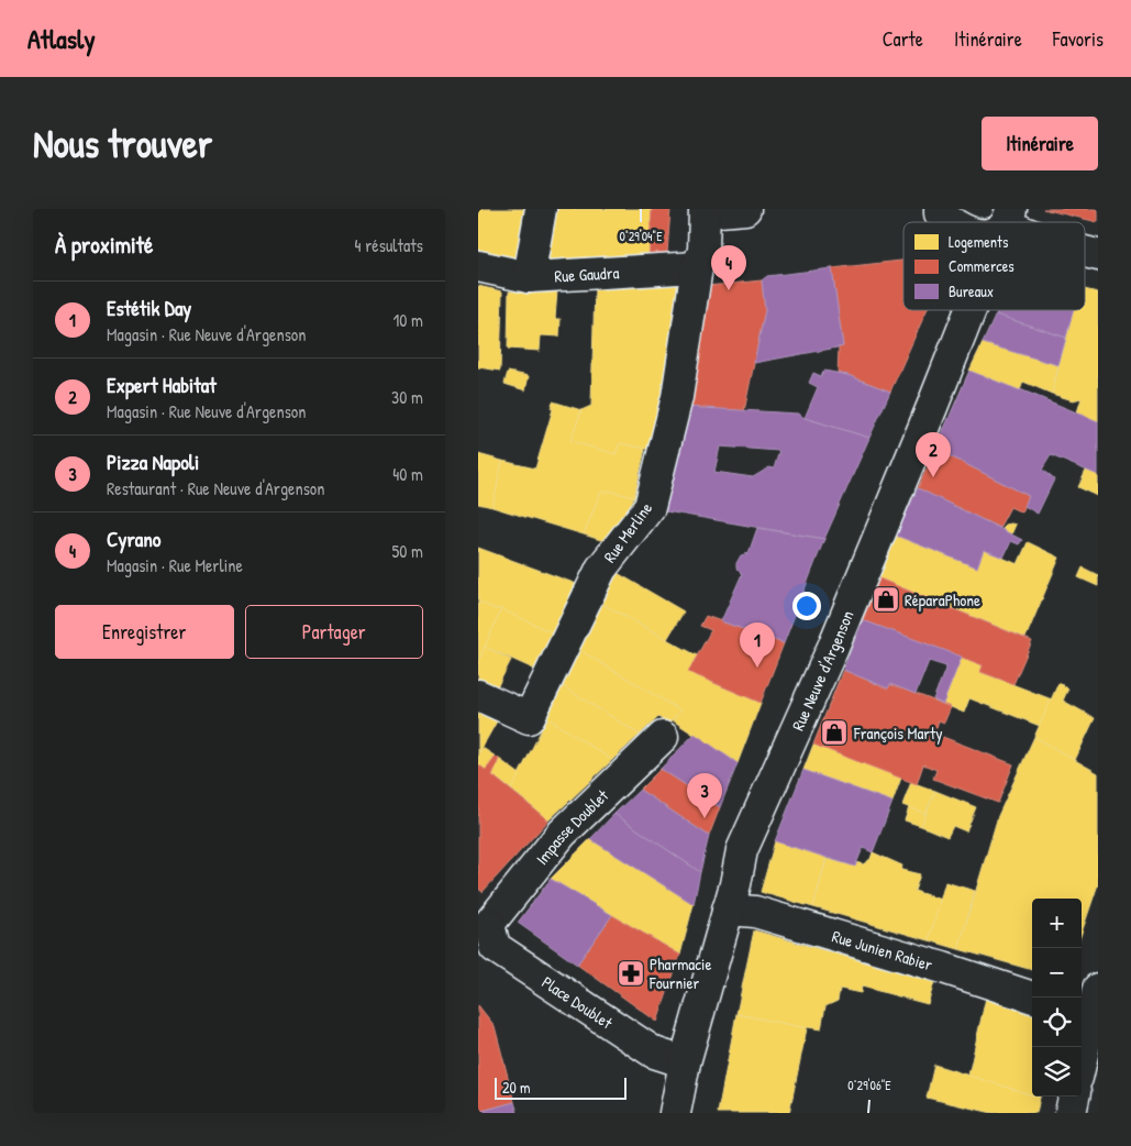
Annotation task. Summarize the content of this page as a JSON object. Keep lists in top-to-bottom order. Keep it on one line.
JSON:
{"streets":{"street":["Rue Gaudra","Rue Merline","Rue Neuve d'Argenson","Impasse Doublet","Rue Junien Rabier","Place Doublet"]},"crossings":[["Rue Gaudra","Rue Merline"],["Rue Neuve d'Argenson","Rue Junien Rabier"],["Rue Neuve d'Argenson","Place Doublet"],["Impasse Doublet","Place Doublet"]],"places":{"shop":["RéparaPhone","François Marty"],"pharmacy":["Pharmacie Fournier"]},"legend":["Logements","Commerces","Bureaux"],"scale_bar":"20 m","page":{"header":"Atlasly","nav":["Carte","Itinéraire","Favoris"],"buttons":["Itinéraire",["Enregistrer","Partager"]],"title":"Nous trouver","heading":["À proximité","4 résultats"],"pins":["4","2","1","3"],"list":[{"mark":"1","name":"Estétik Day","note":"Magasin · Rue Neuve d'Argenson","value":"10 m"},{"mark":"2","name":"Expert Habitat","note":"Magasin · Rue Neuve d'Argenson","value":"30 m"},{"mark":"3","name":"Pizza Napoli","note":"Restaurant · Rue Neuve d'Argenson","value":"40 m"},{"mark":"4","name":"Cyrano","note":"Magasin · Rue Merline","value":"50 m"}],"map_buttons":["+","−"],"scale":"20 m"},"coordinates":["0°29'04\"E","0°29'06\"E"]}
